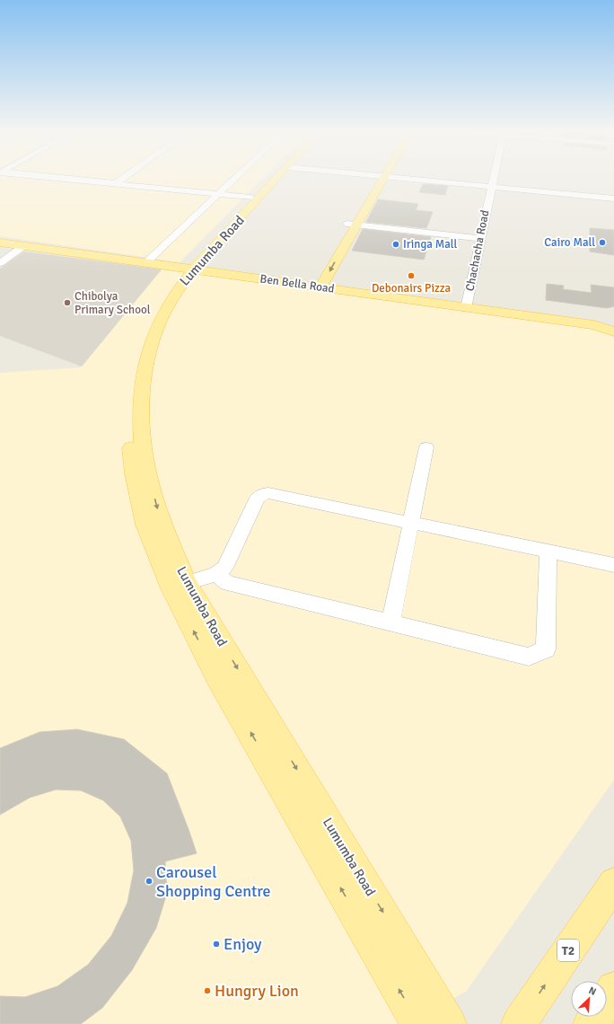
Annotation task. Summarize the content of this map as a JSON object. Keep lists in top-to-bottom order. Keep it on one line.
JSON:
{"streets":{"main road":["Lumumba Road","Ben Bella Road","T2"],"street":["Chachacha Road"]},"crossings":[["Lumumba Road","Ben Bella Road"],["Chachacha Road","Ben Bella Road"]],"places":["Cairo Mall","Iringa Mall","Debonairs Pizza","Chibolya Primary School","Carousel Shopping Centre","Enjoy","Hungry Lion"],"north":"top right"}
